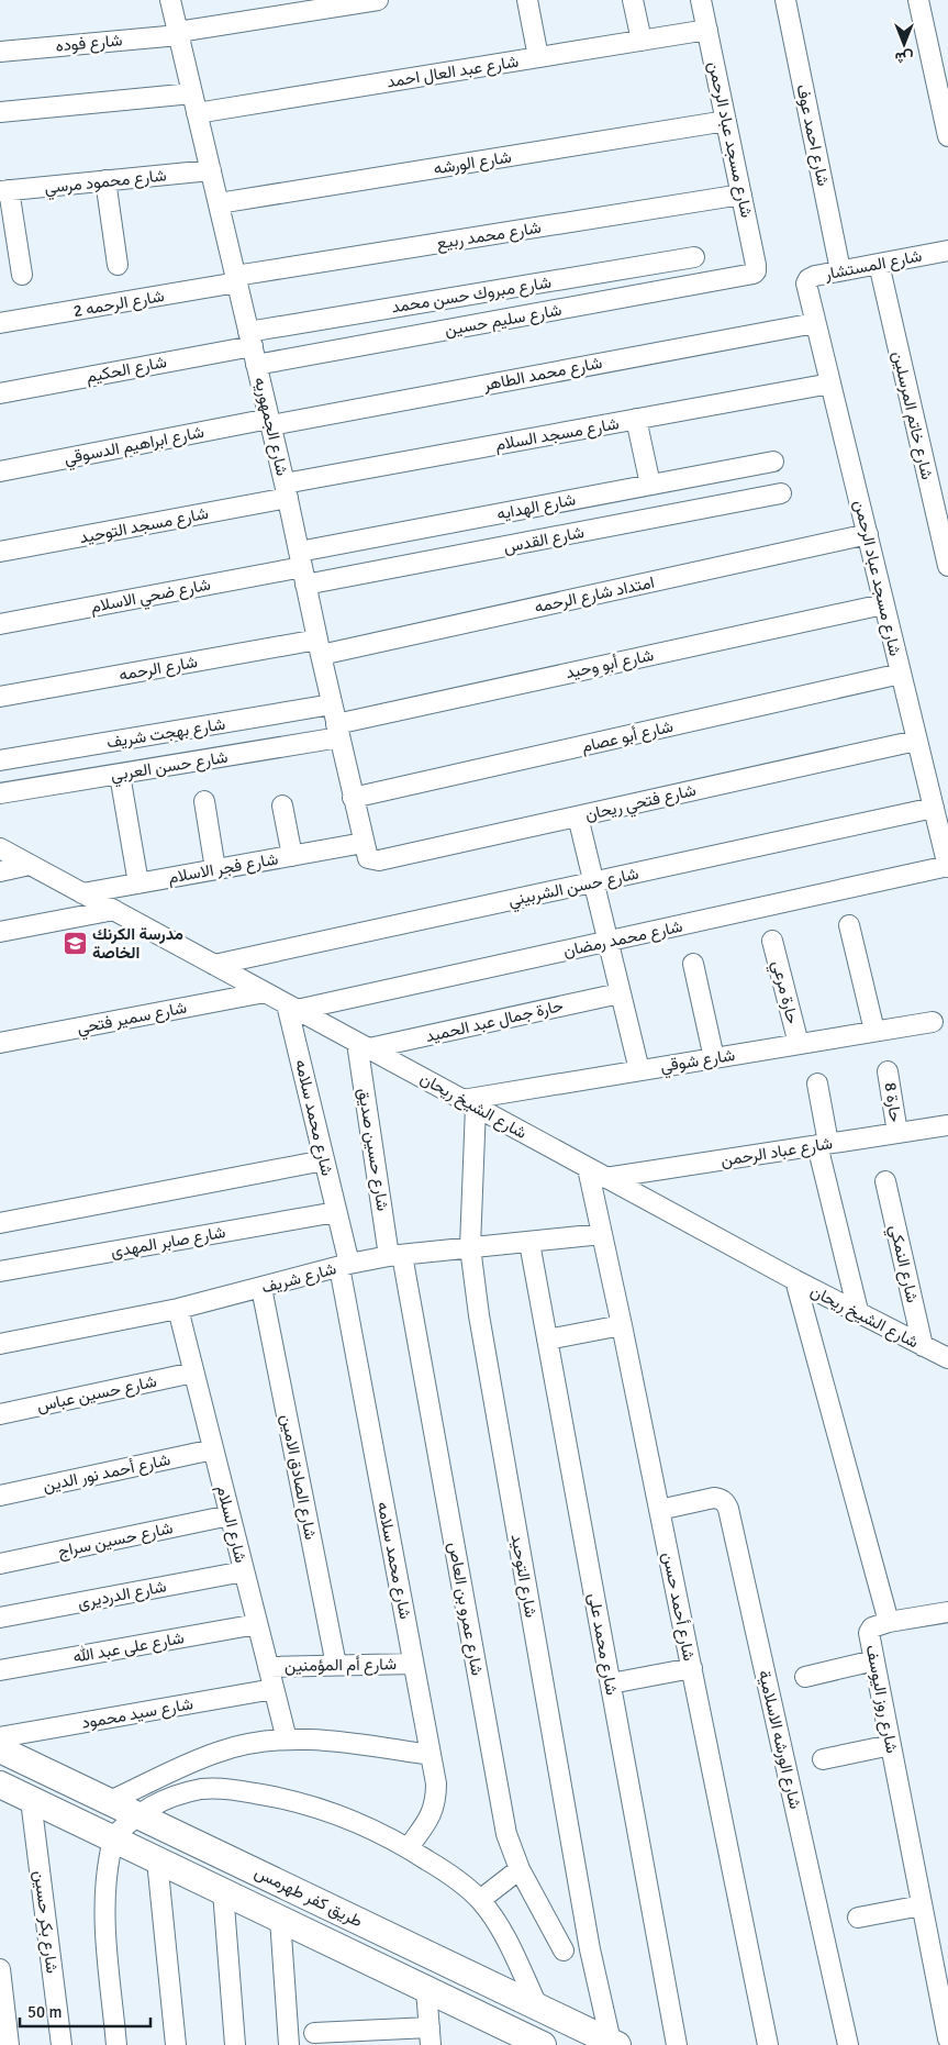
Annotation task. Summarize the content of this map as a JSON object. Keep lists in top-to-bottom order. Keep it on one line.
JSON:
{"streets":{"street":["شارع فوده","شارع عبد العال احمد","شارع احمد عوف","شارع مسجد عباد الرحمن","شارع الورشه","شارع محمود مرسي","شارع محمد ربيع","شارع المستشار","شارع مبروك حسن محمد","شارع الرحمه 2","شارع سليم حسين","شارع الحكيم","شارع محمد الطاهر","شارع خاتم المرسلين","شارع الجمهوريه","شارع مسجد السلام","شارع ابراهيم الدسوقي","شارع الهدايه","شارع مسجد التوحيد","شارع القدس","امتداد شارع الرحمه","شارع ضحي الاسلام","شارع أبو وحيد","شارع الرحمه","شارع بهجت شريف","شارع أبو عصام","شارع حسن العربي","شارع فتحي ريحان","شارع فجر الاسلام","شارع حسن الشربيني","شارع محمد رمضان","حارة مرعي","شارع سمير فتحي","حارة جمال عبد الحميد","شارع شوقي","حارة 8","شارع الشيخ ريحان","شارع محمد سلامه","شارع حسين صديق","شارع عباد الرحمن","شارع صابر المهدى","شارع النمكي","شارع شريف","شارع حسين عباس","شارع أحمد نور الدين","شارع الصادق الامين","شارع السلام","شارع حسين سراج","شارع التوحيد","شارع الدرديرى","شارع أحمد حسن","شارع عمرو بن العاص","شارع محمد على","شارع على عبد الله","شارع أم المؤمنين","شارع روز اليوسف","شارع سيد محمود","شارع الورشه الاسلامية","طريق كفر طهرمس","شارع بكر حسين"]},"crossings":[["شارع فوده","شارع الجمهوريه"],["شارع عبد العال احمد","شارع مسجد عباد الرحمن"],["شارع عبد العال احمد","شارع الجمهوريه"],["شارع احمد عوف","شارع المستشار"],["شارع مسجد عباد الرحمن","شارع الورشه"],["شارع مسجد عباد الرحمن","شارع محمد ربيع"],["شارع مسجد عباد الرحمن","شارع المستشار"],["شارع مسجد عباد الرحمن","شارع سليم حسين"],["شارع مسجد عباد الرحمن","شارع محمد الطاهر"],["شارع مسجد عباد الرحمن","شارع مسجد السلام"],["شارع مسجد عباد الرحمن","امتداد شارع الرحمه"],["شارع مسجد عباد الرحمن","شارع أبو وحيد"],["شارع مسجد عباد الرحمن","شارع أبو عصام"],["شارع مسجد عباد الرحمن","شارع فتحي ريحان"],["شارع مسجد عباد الرحمن","شارع حسن الشربيني"],["شارع مسجد عباد الرحمن","شارع محمد رمضان"],["شارع الورشه","شارع الجمهوريه"],["شارع محمود مرسي","شارع الجمهوريه"],["شارع محمد ربيع","شارع الرحمه 2"],["شارع محمد ربيع","شارع الجمهوريه"],["شارع المستشار","شارع خاتم المرسلين"],["شارع مبروك حسن محمد","شارع الحكيم"],["شارع مبروك حسن محمد","شارع الجمهوريه"],["شارع الرحمه 2","شارع الجمهوريه"],["شارع سليم حسين","شارع الجمهوريه"],["شارع الحكيم","شارع الجمهوريه"],["شارع محمد الطاهر","شارع الجمهوريه"],["شارع محمد الطاهر","شارع ابراهيم الدسوقي"],["شارع الجمهوريه","شارع مسجد السلام"],["شارع الجمهوريه","شارع ابراهيم الدسوقي"],["شارع الجمهوريه","شارع الهدايه"],["شارع الجمهوريه","شارع مسجد التوحيد"],["شارع الجمهوريه","شارع القدس"],["شارع الجمهوريه","امتداد شارع الرحمه"],["شارع الجمهوريه","شارع ضحي الاسلام"],["شارع الجمهوريه","شارع أبو وحيد"],["شارع الجمهوريه","شارع الرحمه"],["شارع الجمهوريه","شارع بهجت شريف"],["شارع الجمهوريه","شارع أبو عصام"],["شارع الجمهوريه","شارع حسن العربي"],["شارع الجمهوريه","شارع فتحي ريحان"],["شارع الجمهوريه","شارع فجر الاسلام"],["شارع مسجد السلام","شارع مسجد التوحيد"],["شارع الهدايه","شارع القدس"],["شارع الهدايه","شارع ضحي الاسلام"],["شارع القدس","شارع ضحي الاسلام"],["امتداد شارع الرحمه","شارع الرحمه"],["شارع أبو وحيد","شارع حسن العربي"],["شارع فتحي ريحان","شارع فجر الاسلام"],["شارع فجر الاسلام","شارع الشيخ ريحان"],["شارع حسن الشربيني","شارع الشيخ ريحان"],["شارع محمد رمضان","شارع الشيخ ريحان"],["شارع محمد رمضان","شارع محمد سلامه"],["حارة مرعي","شارع شوقي"],["شارع سمير فتحي","شارع الشيخ ريحان"],["حارة جمال عبد الحميد","شارع الشيخ ريحان"],["حارة جمال عبد الحميد","شارع حسين صديق"],["شارع شوقي","شارع الشيخ ريحان"],["شارع شوقي","شارع التوحيد"],["حارة 8","شارع عباد الرحمن"],["شارع الشيخ ريحان","شارع محمد سلامه"],["شارع الشيخ ريحان","شارع حسين صديق"],["شارع الشيخ ريحان","شارع عباد الرحمن"],["شارع الشيخ ريحان","شارع النمكي"],["شارع الشيخ ريحان","شارع التوحيد"],["شارع الشيخ ريحان","شارع أحمد حسن"],["شارع الشيخ ريحان","شارع روز اليوسف"],["شارع محمد سلامه","شارع صابر المهدى"],["شارع محمد سلامه","شارع شريف"],["شارع محمد سلامه","شارع أم المؤمنين"],["شارع حسين صديق","شارع شريف"],["شارع حسين صديق","شارع عمرو بن العاص"],["شارع شريف","شارع الصادق الامين"],["شارع شريف","شارع السلام"],["شارع شريف","شارع التوحيد"],["شارع شريف","شارع أحمد حسن"],["شارع شريف","شارع عمرو بن العاص"],["شارع شريف","شارع محمد على"],["شارع حسين عباس","شارع السلام"],["شارع أحمد نور الدين","شارع السلام"],["شارع الصادق الامين","شارع أم المؤمنين"],["شارع السلام","شارع حسين سراج"],["شارع السلام","شارع الدرديرى"],["شارع السلام","شارع على عبد الله"],["شارع السلام","شارع أم المؤمنين"],["شارع السلام","شارع سيد محمود"],["شارع التوحيد","طريق كفر طهرمس"],["شارع أحمد حسن","شارع الورشه الاسلامية"],["طريق كفر طهرمس","شارع بكر حسين"]],"places":{"school or university":["مدرسة الكرنك الخاصة"]},"scale_bar":"50 m","north":"bottom"}
